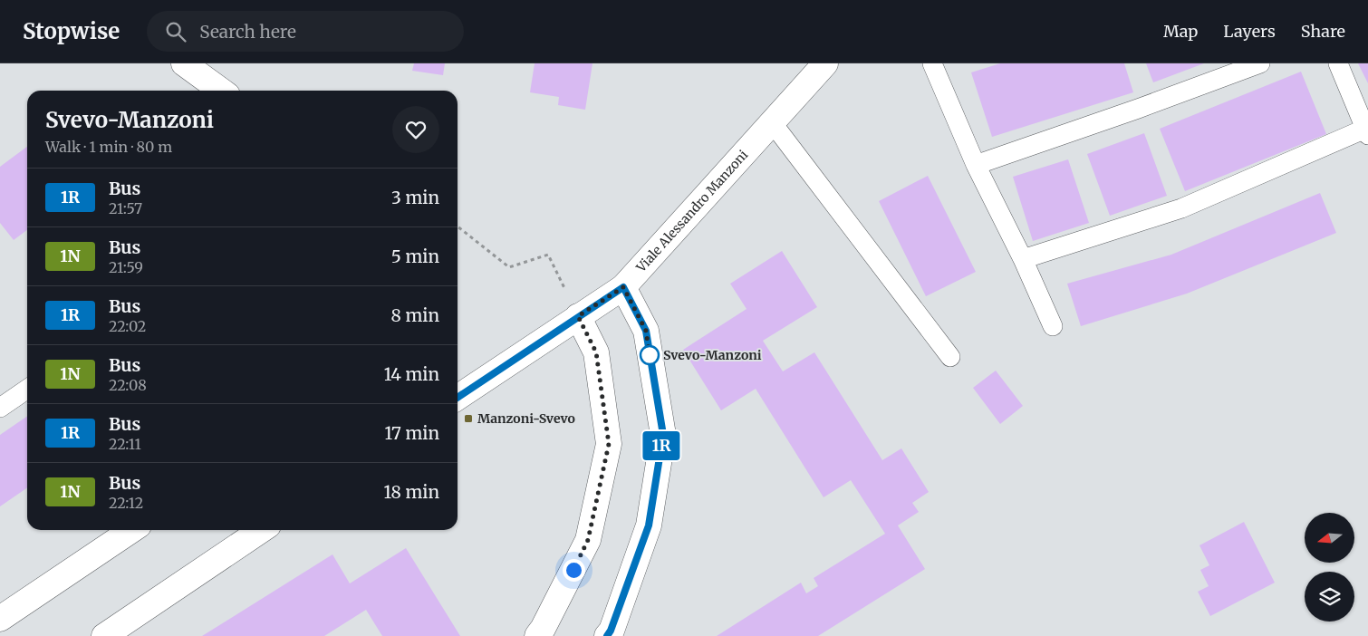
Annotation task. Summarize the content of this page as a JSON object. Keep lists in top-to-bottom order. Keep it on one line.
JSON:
{"streets":{"street":["Viale Alessandro Manzoni"]},"places":{"other":["Svevo-Manzoni"],"transit":["Manzoni-Svevo"]},"lines":["bus line 1R"],"north":"left","page":{"header":"Stopwise","search":"Search here","nav":["Map","Layers","Share"],"on_map":"1R","heading":["Svevo-Manzoni","Walk · 1 min · 80 m"],"list":[{"mark":"1R","name":"Bus","note":"21:57","value":"3 min"},{"mark":"1N","name":"Bus","note":"21:59","value":"5 min"},{"mark":"1R","name":"Bus","note":"22:02","value":"8 min"},{"mark":"1N","name":"Bus","note":"22:08","value":"14 min"},{"mark":"1R","name":"Bus","note":"22:11","value":"17 min"},{"mark":"1N","name":"Bus","note":"22:12","value":"18 min"}]}}
